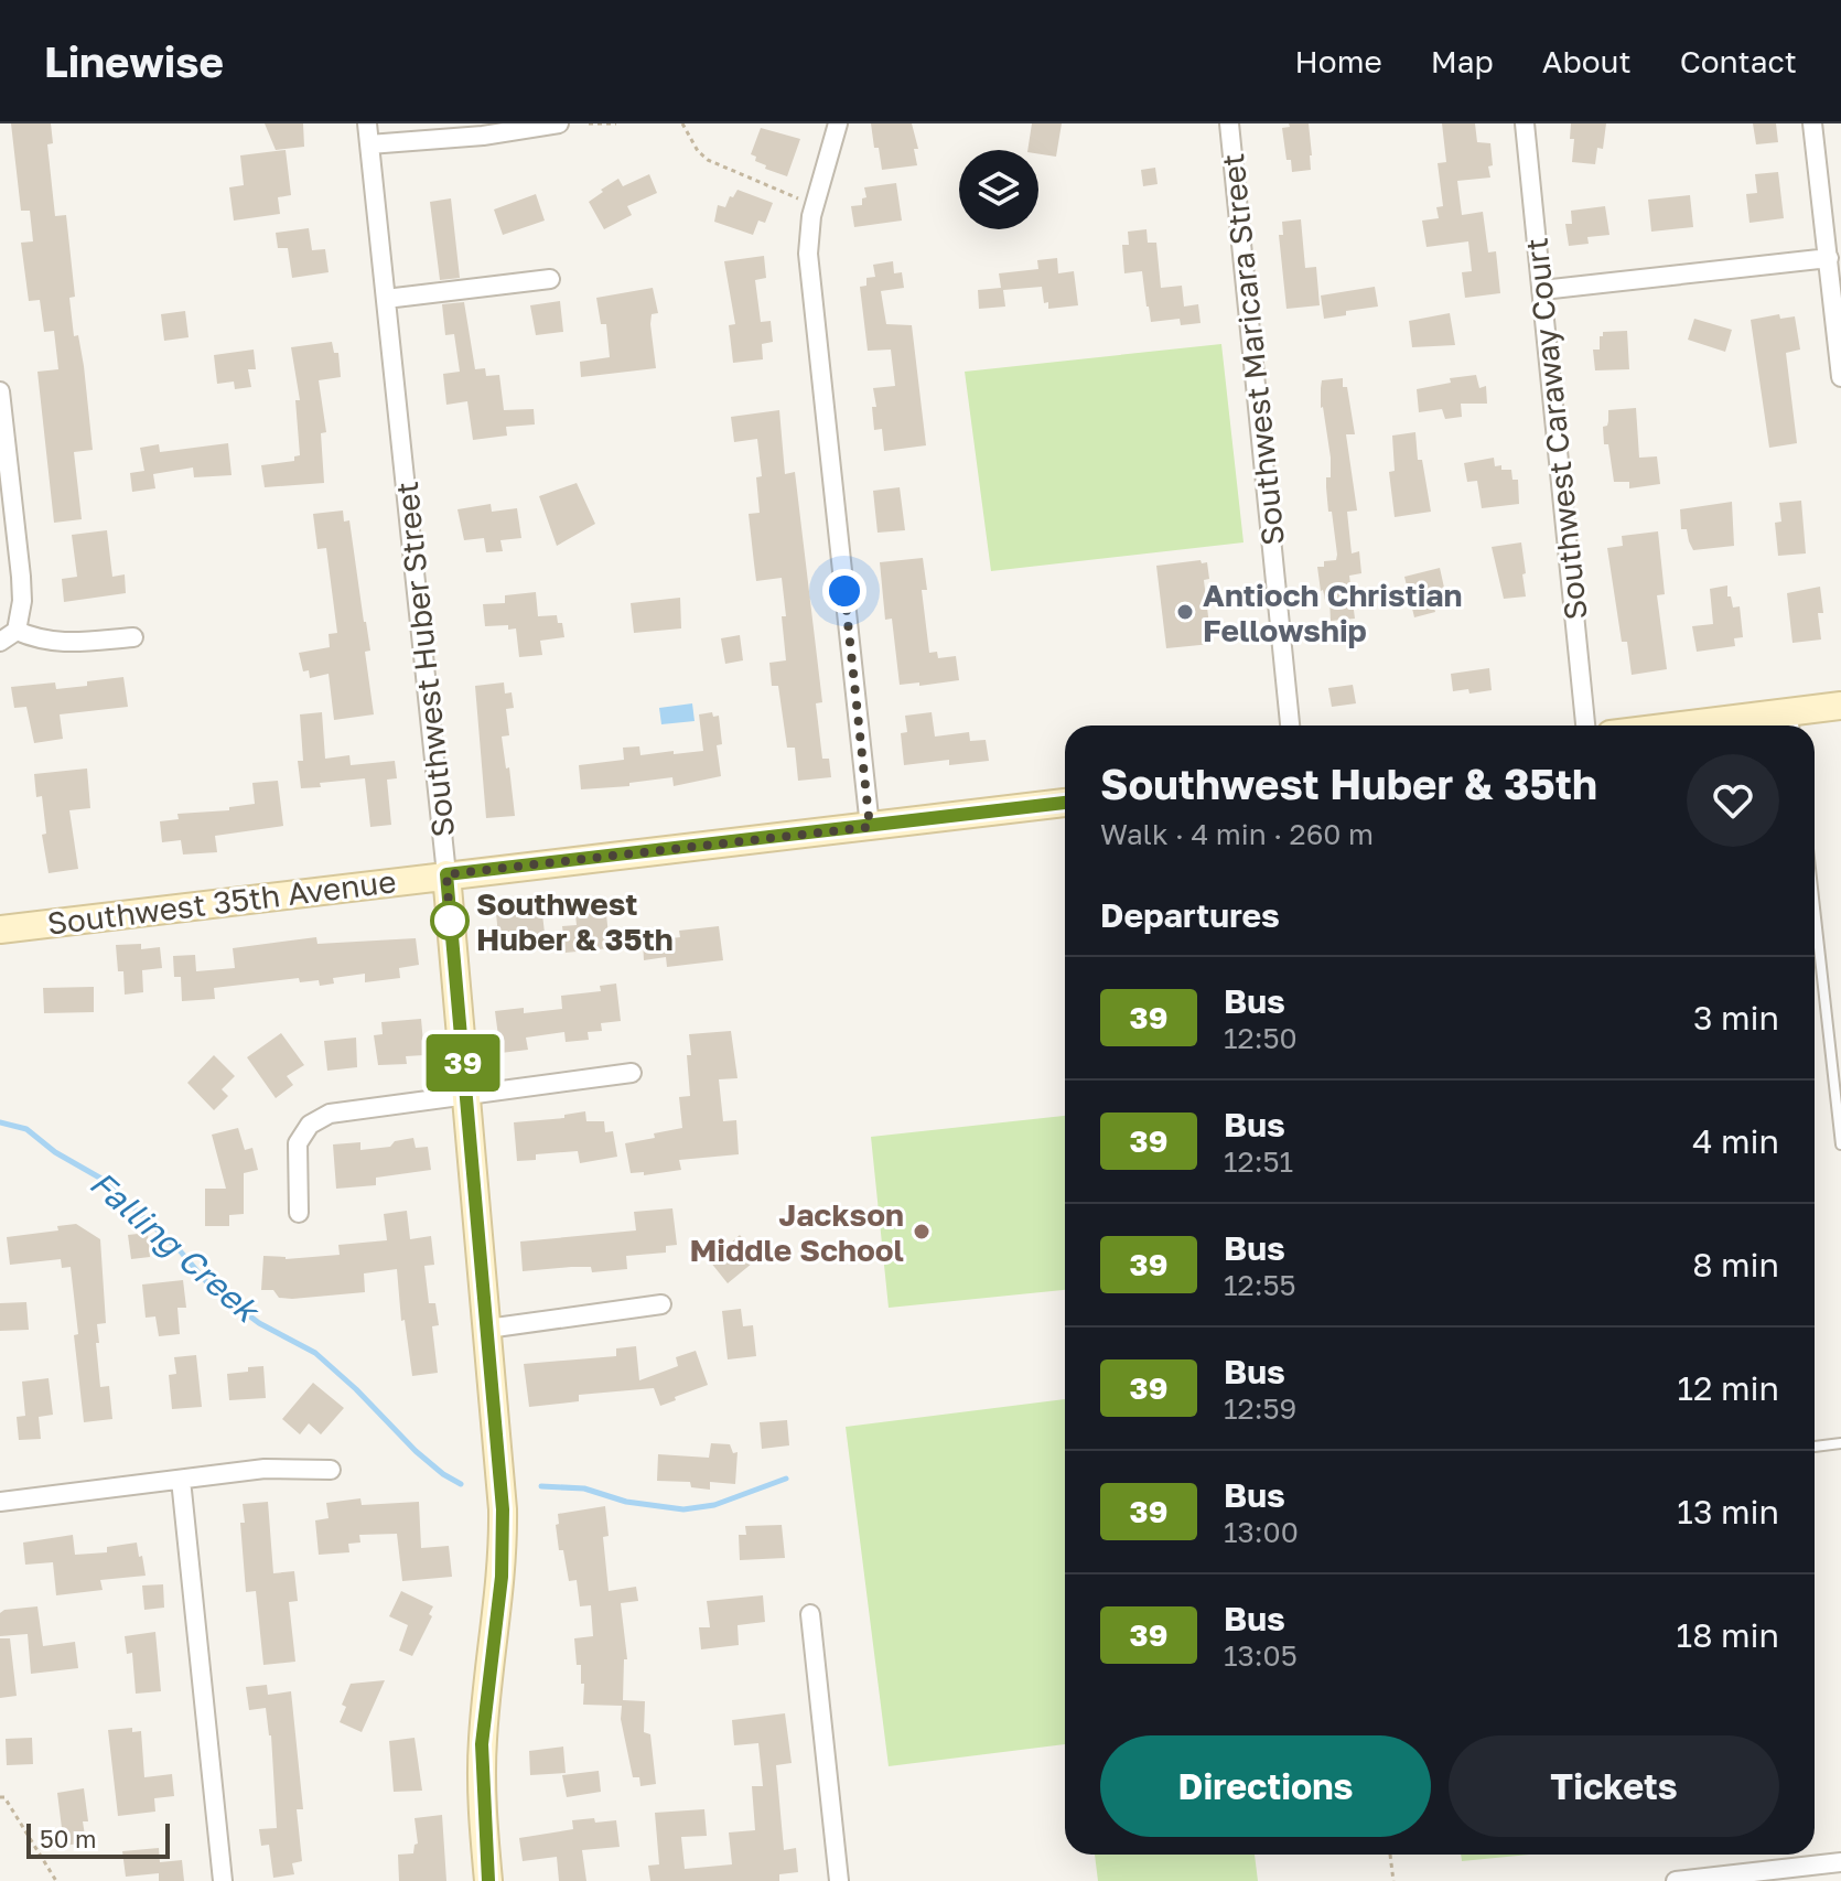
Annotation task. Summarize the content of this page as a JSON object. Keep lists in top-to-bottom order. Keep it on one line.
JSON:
{"streets":{"street":["Southwest Maricara Street","Southwest Caraway Court","Southwest Huber Street","Southwest 35th Avenue"]},"crossings":[["Southwest Huber Street","Southwest 35th Avenue"]],"water":["Falling Creek"],"places":["Antioch Christian Fellowship","Southwest Huber & 35th","Jackson Middle School"],"lines":["bus line 39"],"scale_bar":"50 m","page":{"header":"Linewise","nav":["Home","Map","About","Contact"],"on_map":"39","heading":[["Southwest Huber & 35th","Walk · 4 min · 260 m"],"Departures"],"list":[{"mark":"39","name":"Bus","note":"12:50","value":"3 min"},{"mark":"39","name":"Bus","note":"12:51","value":"4 min"},{"mark":"39","name":"Bus","note":"12:55","value":"8 min"},{"mark":"39","name":"Bus","note":"12:59","value":"12 min"},{"mark":"39","name":"Bus","note":"13:00","value":"13 min"},{"mark":"39","name":"Bus","note":"13:05","value":"18 min"}],"buttons":["Directions","Tickets"],"scale":"50 m"}}
